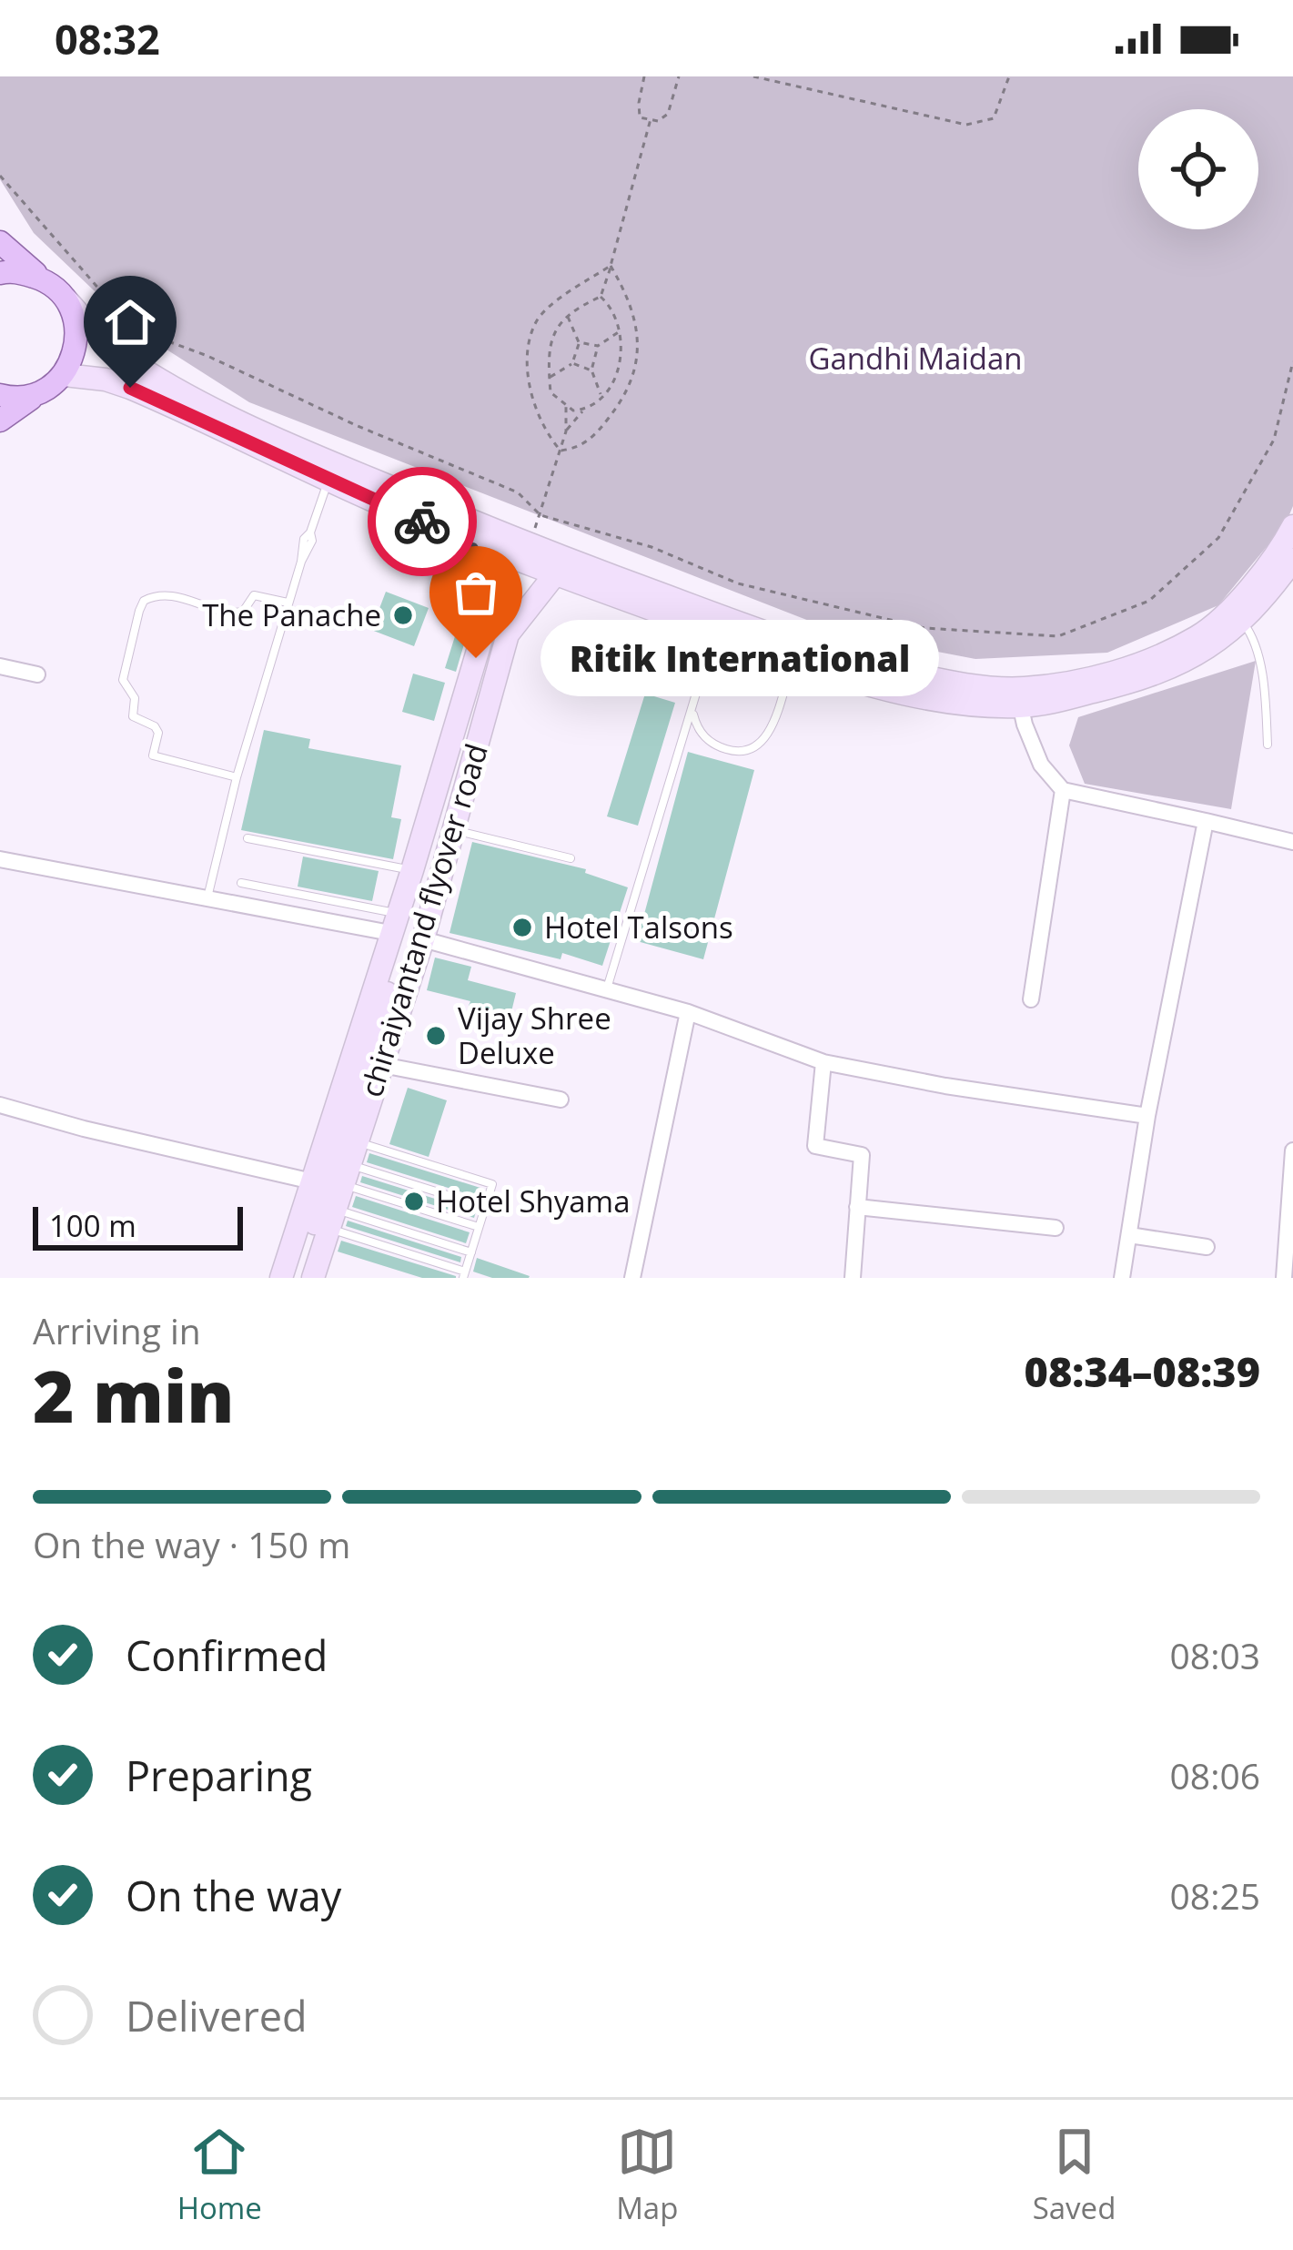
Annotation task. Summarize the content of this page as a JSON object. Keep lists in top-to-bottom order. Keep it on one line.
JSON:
{"streets":{"main road":["chiraiyantand flyover road"]},"parks":["Gandhi Maidan"],"places":["The Panache","Ritik International","Hotel Talsons","Vijay Shree Deluxe","Hotel Shyama"],"scale_bar":"100 m","page":{"status":"08:32","bubble":"Ritik International","scale":"100 m","heading":["2 min","Arriving in","08:34–08:39"],"bar":"On the way · 150 m","list":[["Confirmed","08:03"],["Preparing","08:06"],["On the way","08:25"],"Delivered"],"tabs":["Home","Map","Saved"]}}
